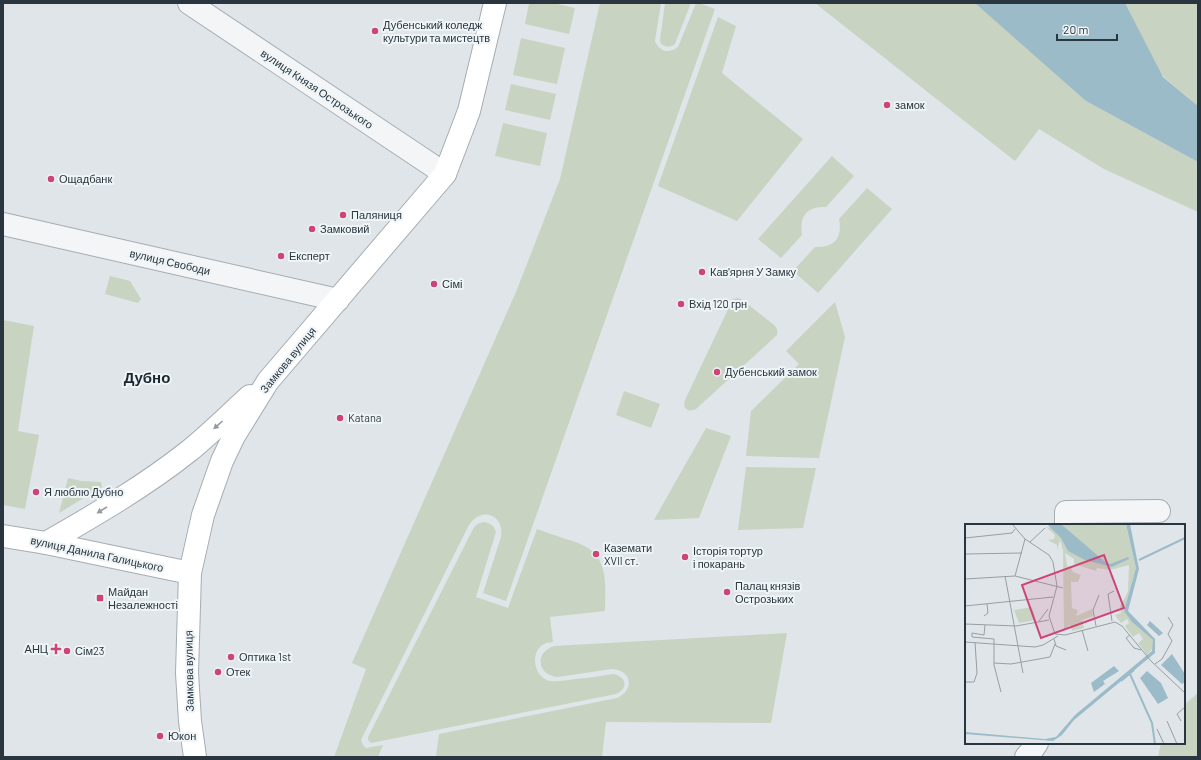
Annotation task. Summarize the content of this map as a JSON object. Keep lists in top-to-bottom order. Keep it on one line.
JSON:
{"streets":{"main road":["Замкова вулиця","вулиця Данила Галицького"],"street":["вулиця Князя Острозького","вулиця Свободи"]},"crossings":[["вулиця Князя Острозького","Замкова вулиця"],["вулиця Свободи","Замкова вулиця"],["Замкова вулиця","вулиця Данила Галицького"]],"districts":["Дубно"],"places":{"other":["Дубенський коледж культури та мистецтв","замок","Ощадбанк","Паляниця","Замковий","Експерт","Кав'ярня У Замку","Сімі","Вхід 120 грн","Дубенський замок","Katana","Я люблю Дубно","Каземати XVII ст.","Історія тортур і покарань","Палац князів Острозьких","Сім23","Оптика 1st","Отек","Юкон"],"transit":["Майдан Незалежності"],"health":["АНЦ"]},"scale_bar":"20 m"}
